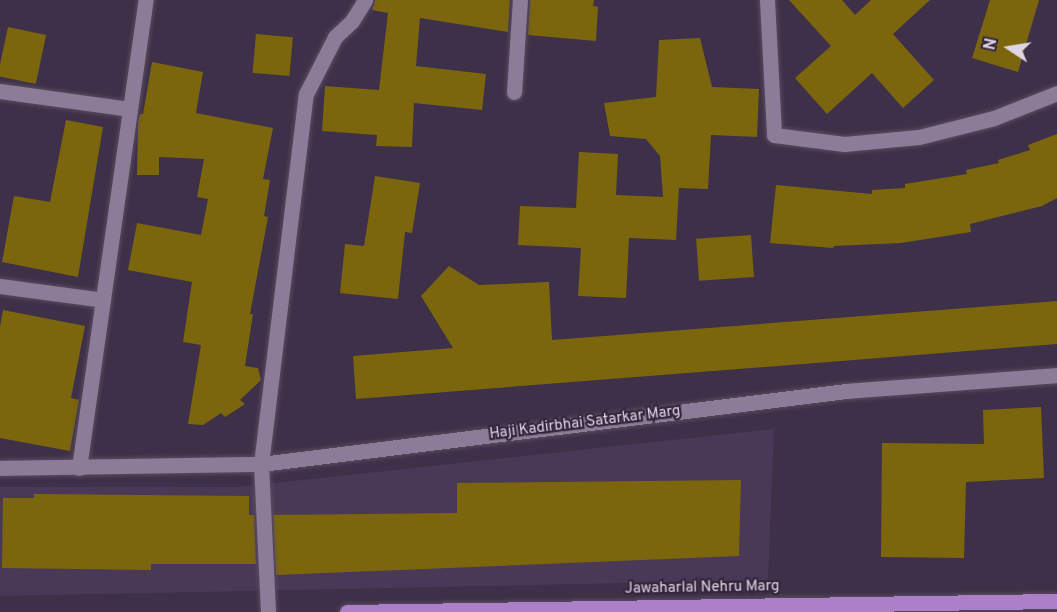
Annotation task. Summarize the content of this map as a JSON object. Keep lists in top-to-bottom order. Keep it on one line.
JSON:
{"streets":{"main road":["Jawaharlal Nehru Marg"],"street":["Haji Kadirbhai Satarkar Marg"]},"north":"left"}
